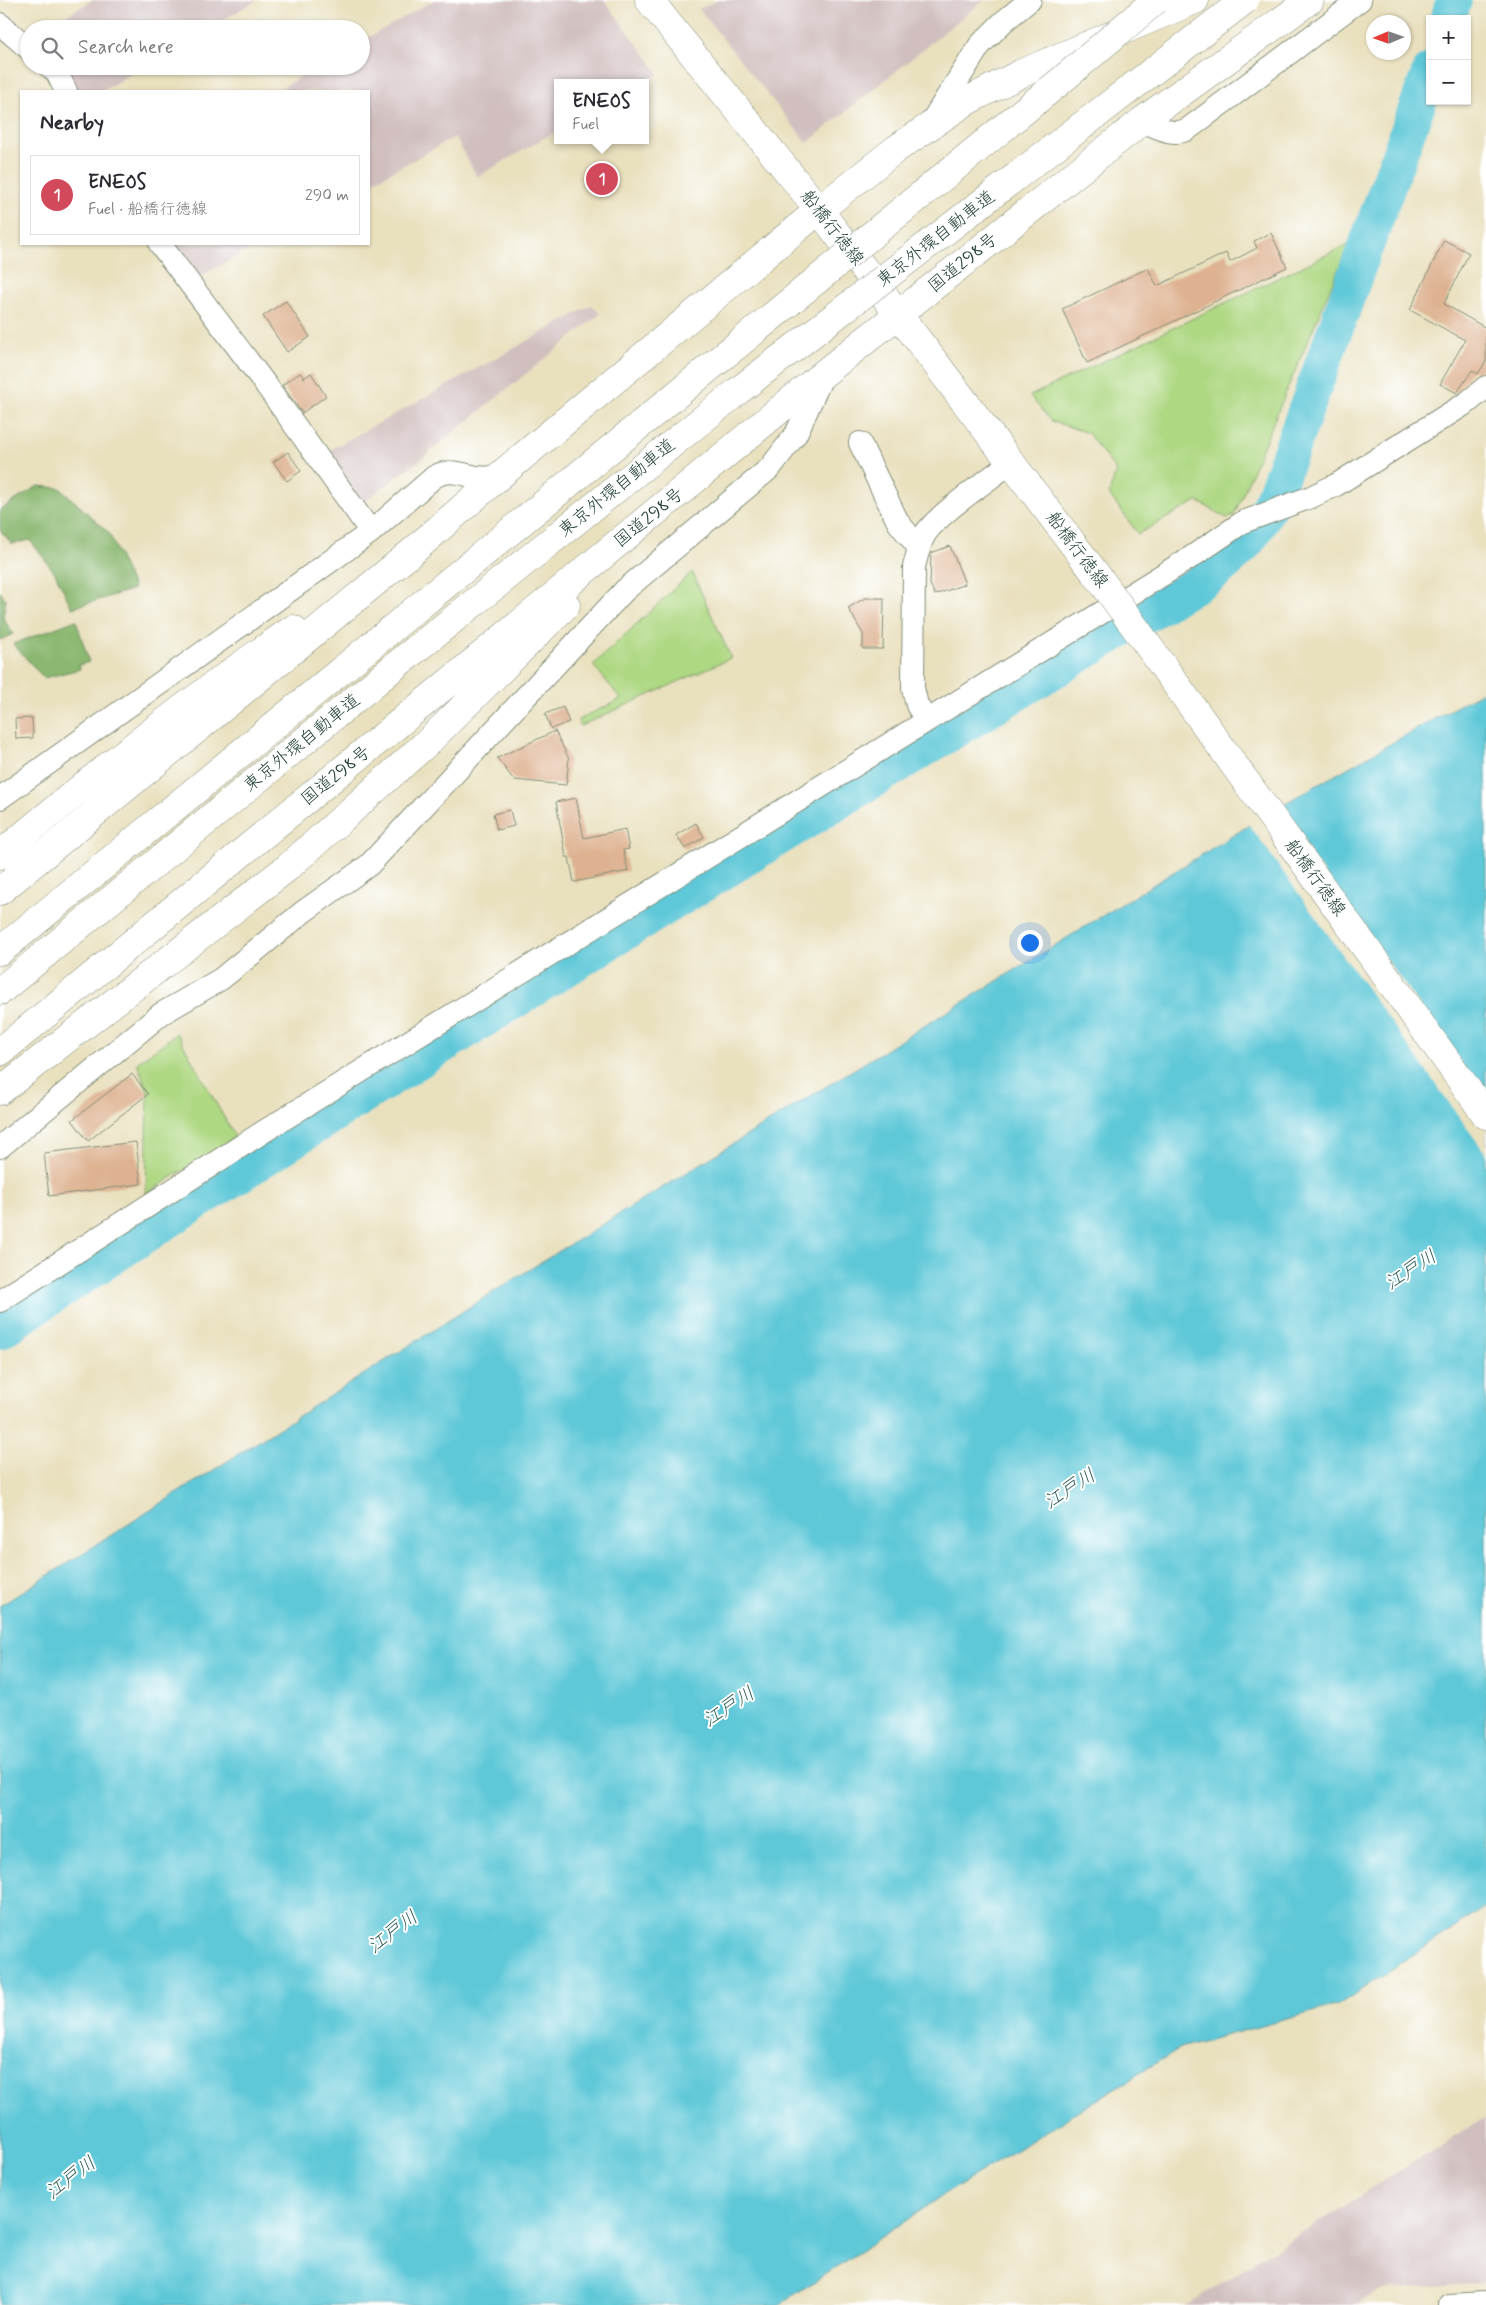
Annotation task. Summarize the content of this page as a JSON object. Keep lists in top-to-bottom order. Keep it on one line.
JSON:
{"streets":{"main road":["船橋行徳線","東京外環自動車道","国道298号"]},"crossings":[["船橋行徳線","国道298号"]],"water":["江戸川"],"north":"left","page":{"map_buttons":["+","−"],"search":"Search here","popup":["ENEOS","Fuel"],"heading":"Nearby","list":[{"mark":"1","name":"ENEOS","note":"Fuel · 船橋行徳線","value":"290 m"}],"pins":"1"}}
